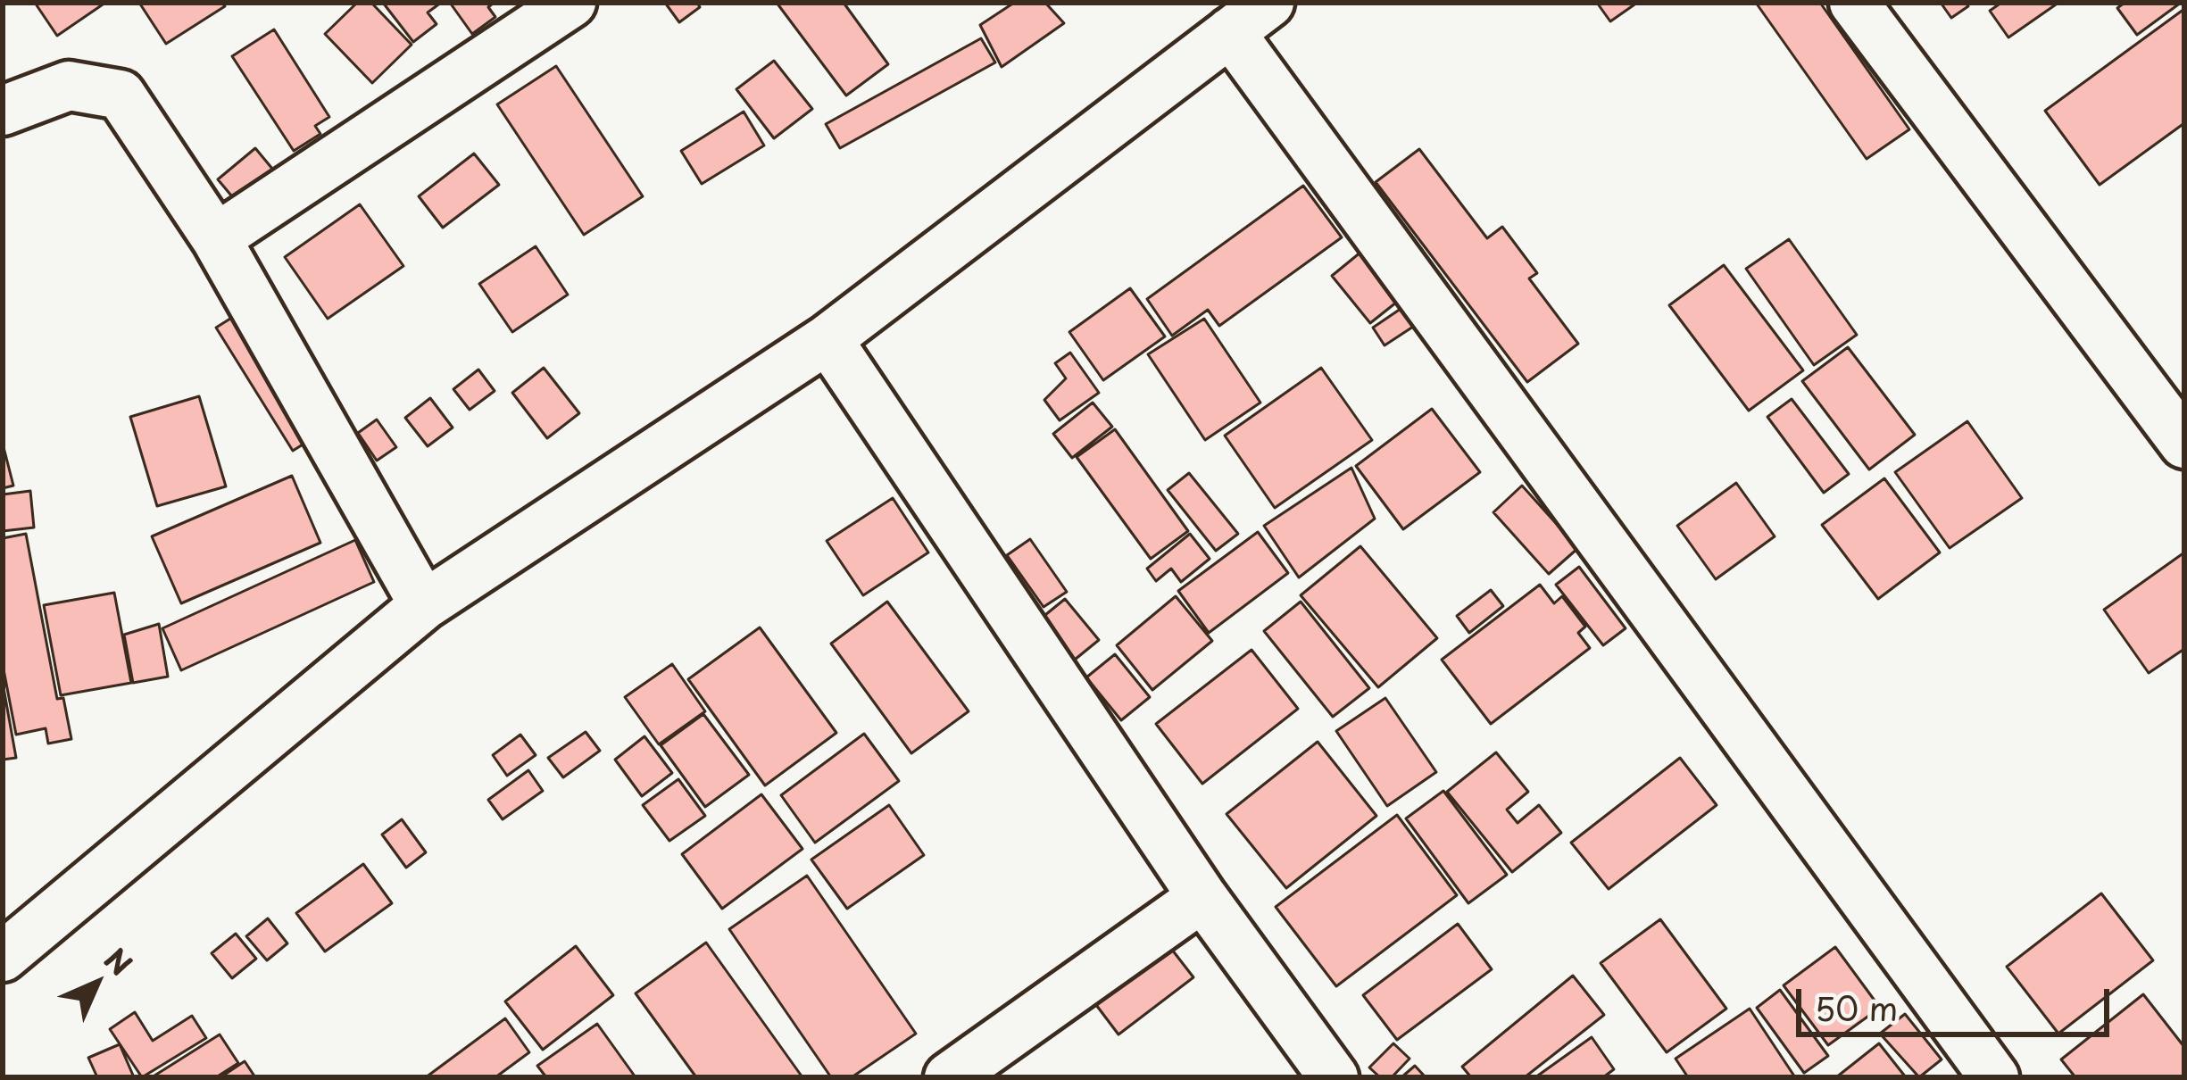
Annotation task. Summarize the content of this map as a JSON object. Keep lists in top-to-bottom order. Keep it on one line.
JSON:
{"scale_bar":"50 m","north":"top right"}
